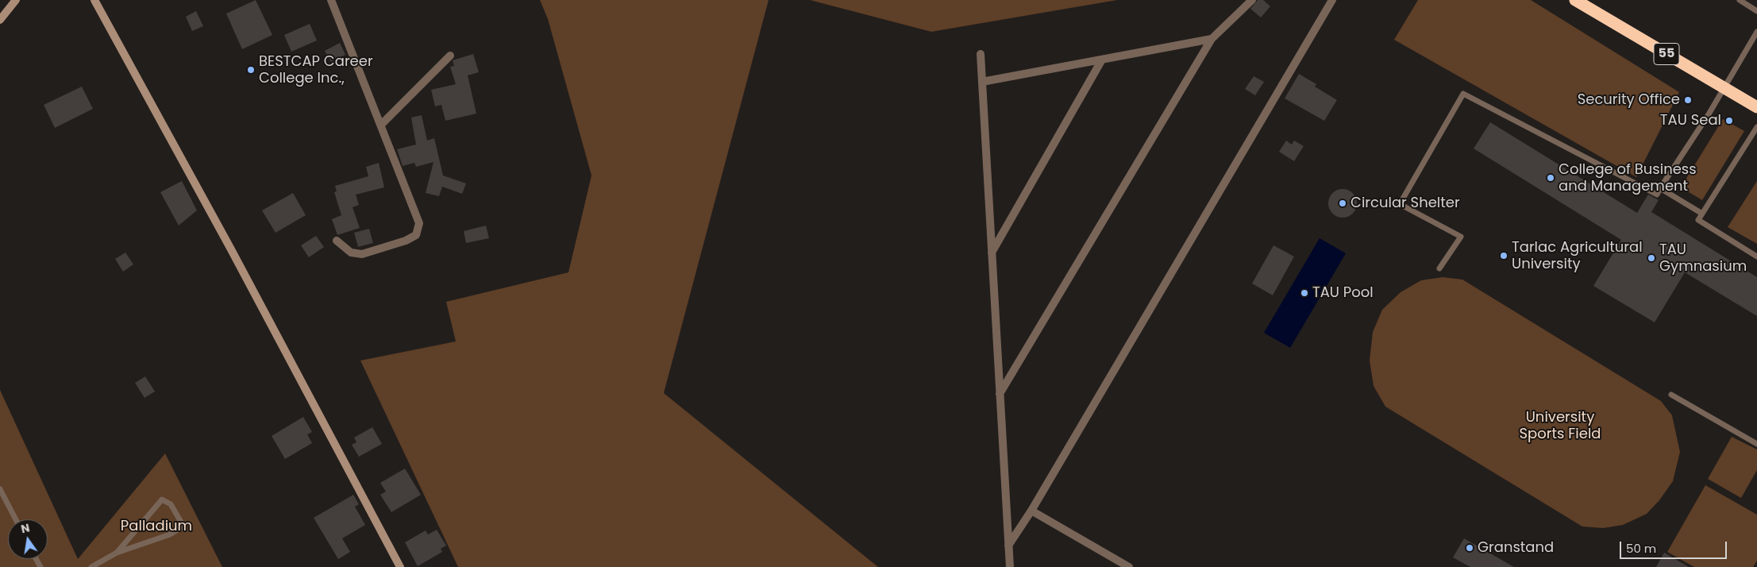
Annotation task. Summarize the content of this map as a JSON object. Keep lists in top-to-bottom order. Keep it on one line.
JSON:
{"streets":{"highway":["55"]},"parks":["University Sports Field","Palladium"],"places":["BESTCAP Career College Inc.,","Security Office","TAU Seal","College of Business and Management","Circular Shelter","Tarlac Agricultural University","TAU Gymnasium","TAU Pool","Granstand"],"scale_bar":"50 m","north":"top"}
